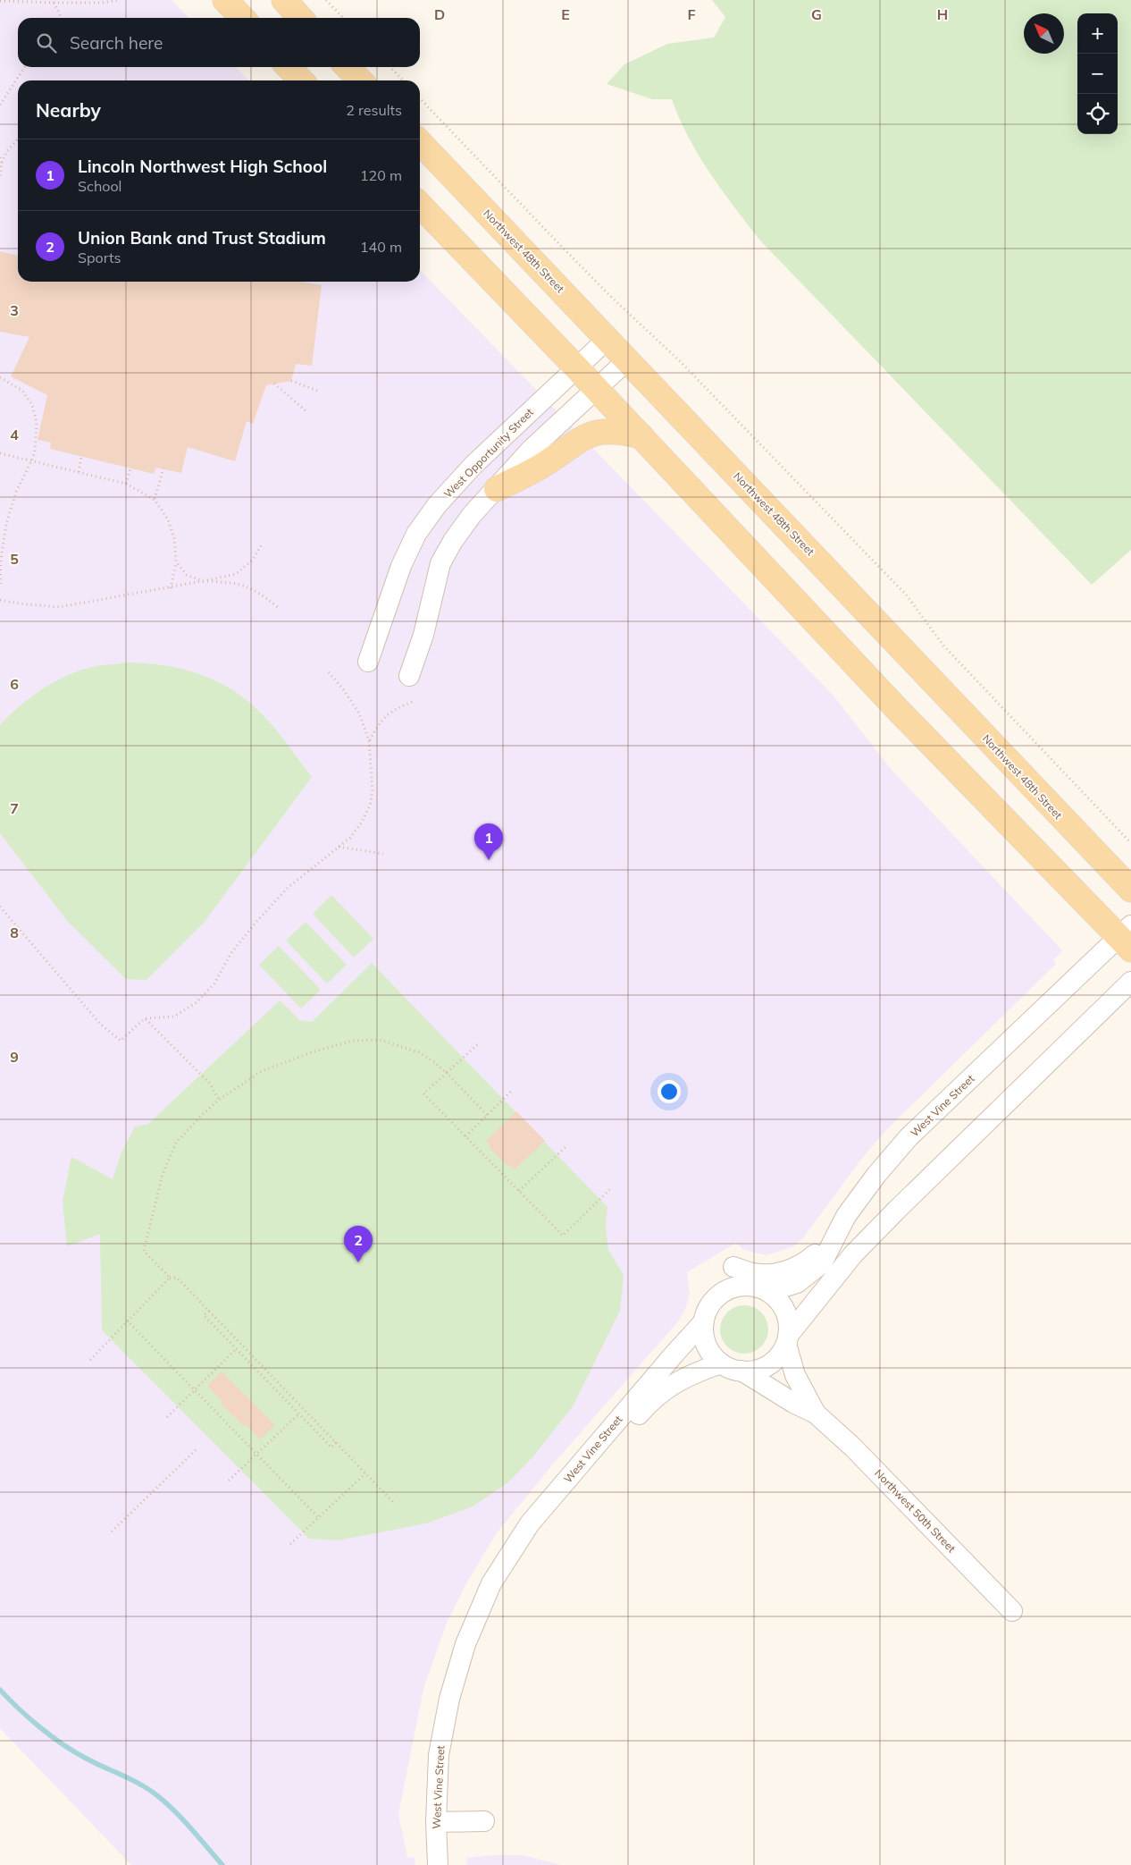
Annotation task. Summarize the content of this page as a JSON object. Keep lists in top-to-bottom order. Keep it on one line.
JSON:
{"streets":{"main road":["Northwest 48th Street"],"street":["West Opportunity Street","West Vine Street","Northwest 50th Street"]},"crossings":[["Northwest 48th Street","West Opportunity Street"],["West Vine Street","Northwest 50th Street"]],"north":"top left","page":{"map_buttons":["+","−"],"search":"Search here","heading":["Nearby","2 results"],"list":[{"mark":"1","name":"Lincoln Northwest High School","note":"School","value":"120 m"},{"mark":"2","name":"Union Bank and Trust Stadium","note":"Sports","value":"140 m"}],"pins":["1","2"]},"grid":{"columns":["D","E","F","G","H"],"rows":["3","4","5","6","7","8","9"]}}
